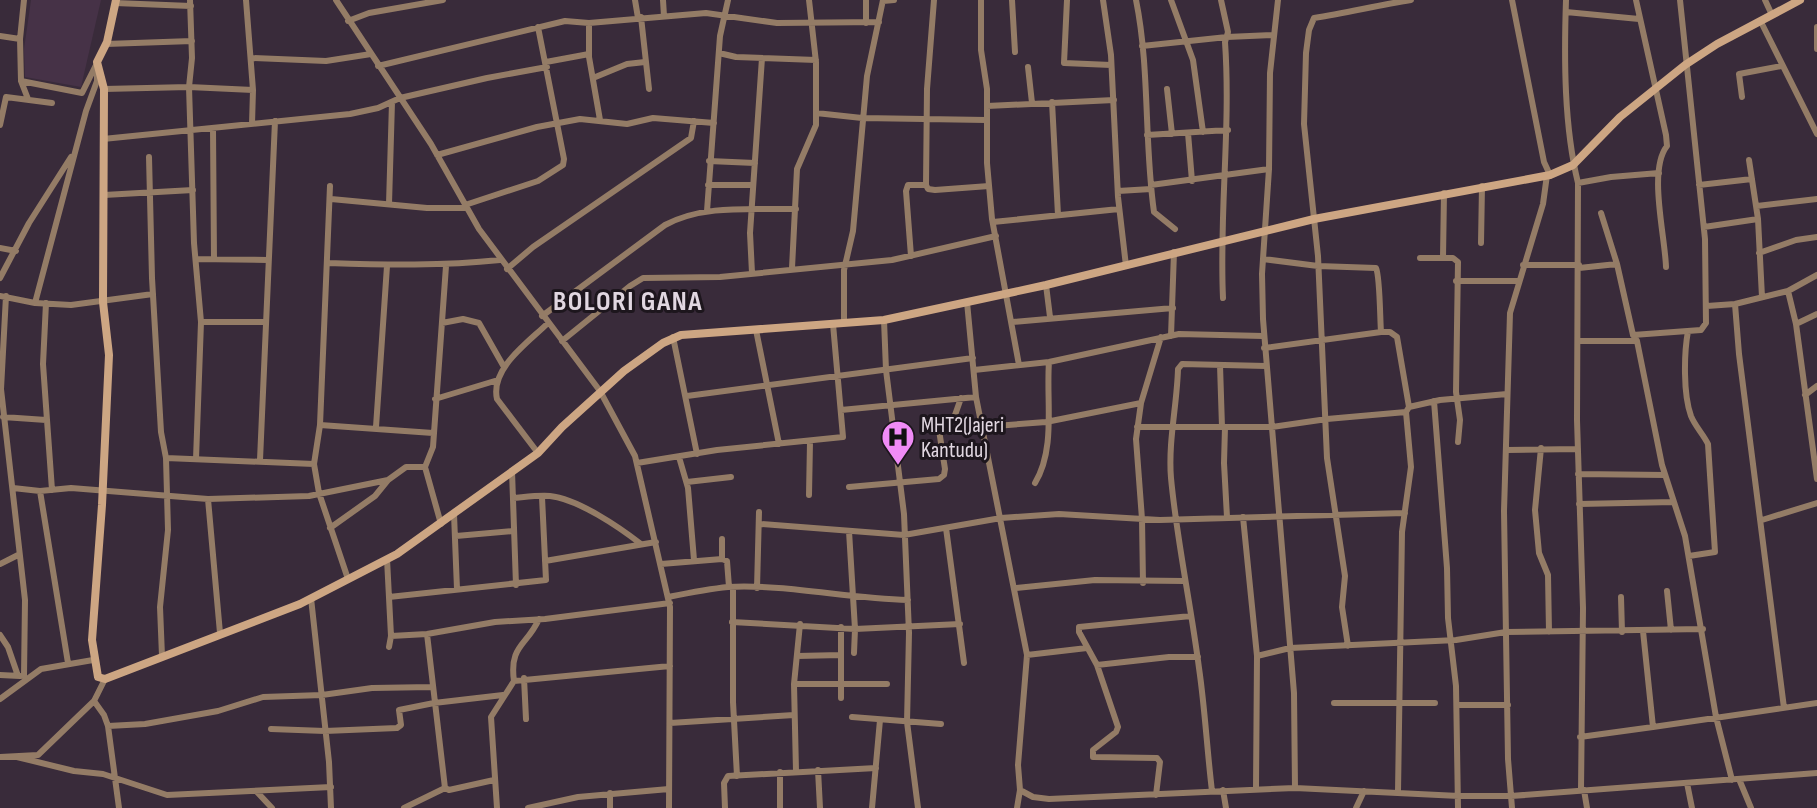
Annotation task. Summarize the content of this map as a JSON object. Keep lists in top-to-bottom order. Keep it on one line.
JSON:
{"districts":["BOLORI GANA"],"places":{"hospital":["MHT2(Jajeri Kantudu)"]}}
